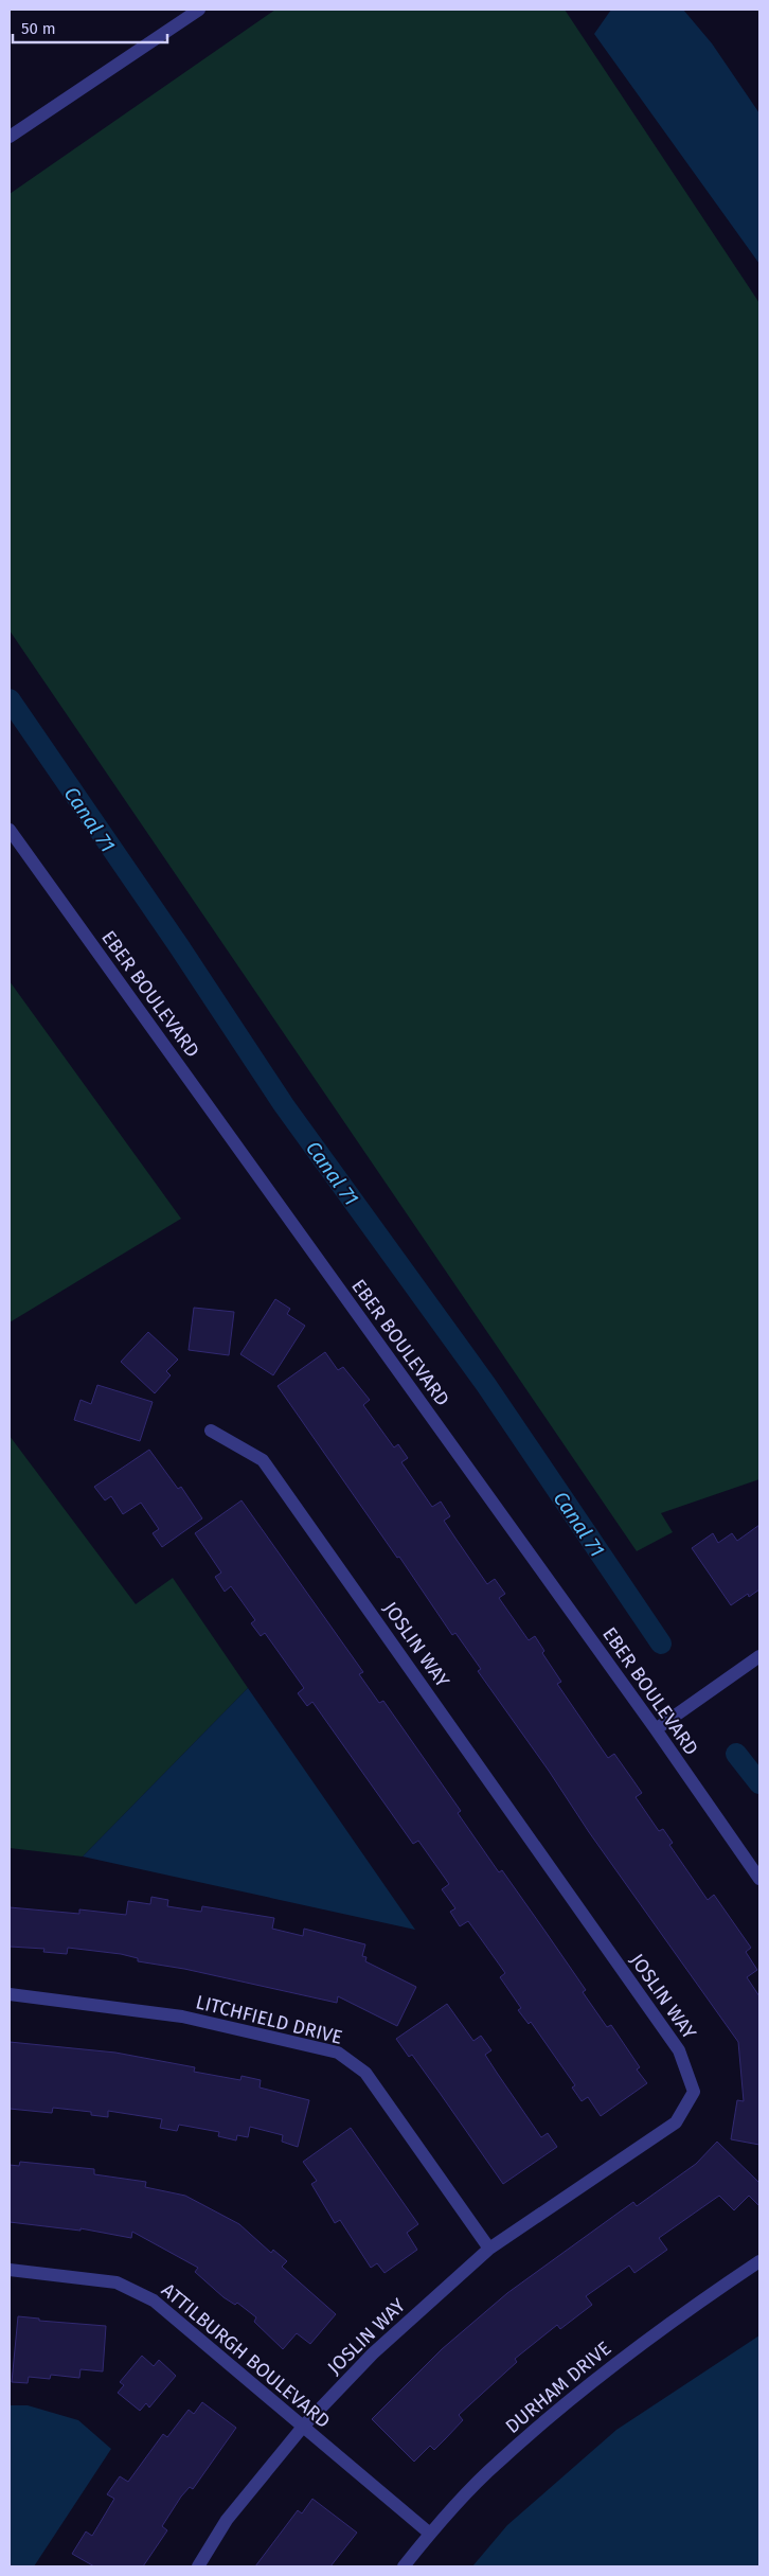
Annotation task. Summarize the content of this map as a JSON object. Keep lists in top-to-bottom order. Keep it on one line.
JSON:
{"streets":{"street":["EBER BOULEVARD","JOSLIN WAY","LITCHFIELD DRIVE","ATTILBURGH BOULEVARD","DURHAM DRIVE"]},"crossings":[["JOSLIN WAY","LITCHFIELD DRIVE"],["JOSLIN WAY","ATTILBURGH BOULEVARD"],["ATTILBURGH BOULEVARD","DURHAM DRIVE"]],"water":["Canal 71"],"scale_bar":"50 m"}
